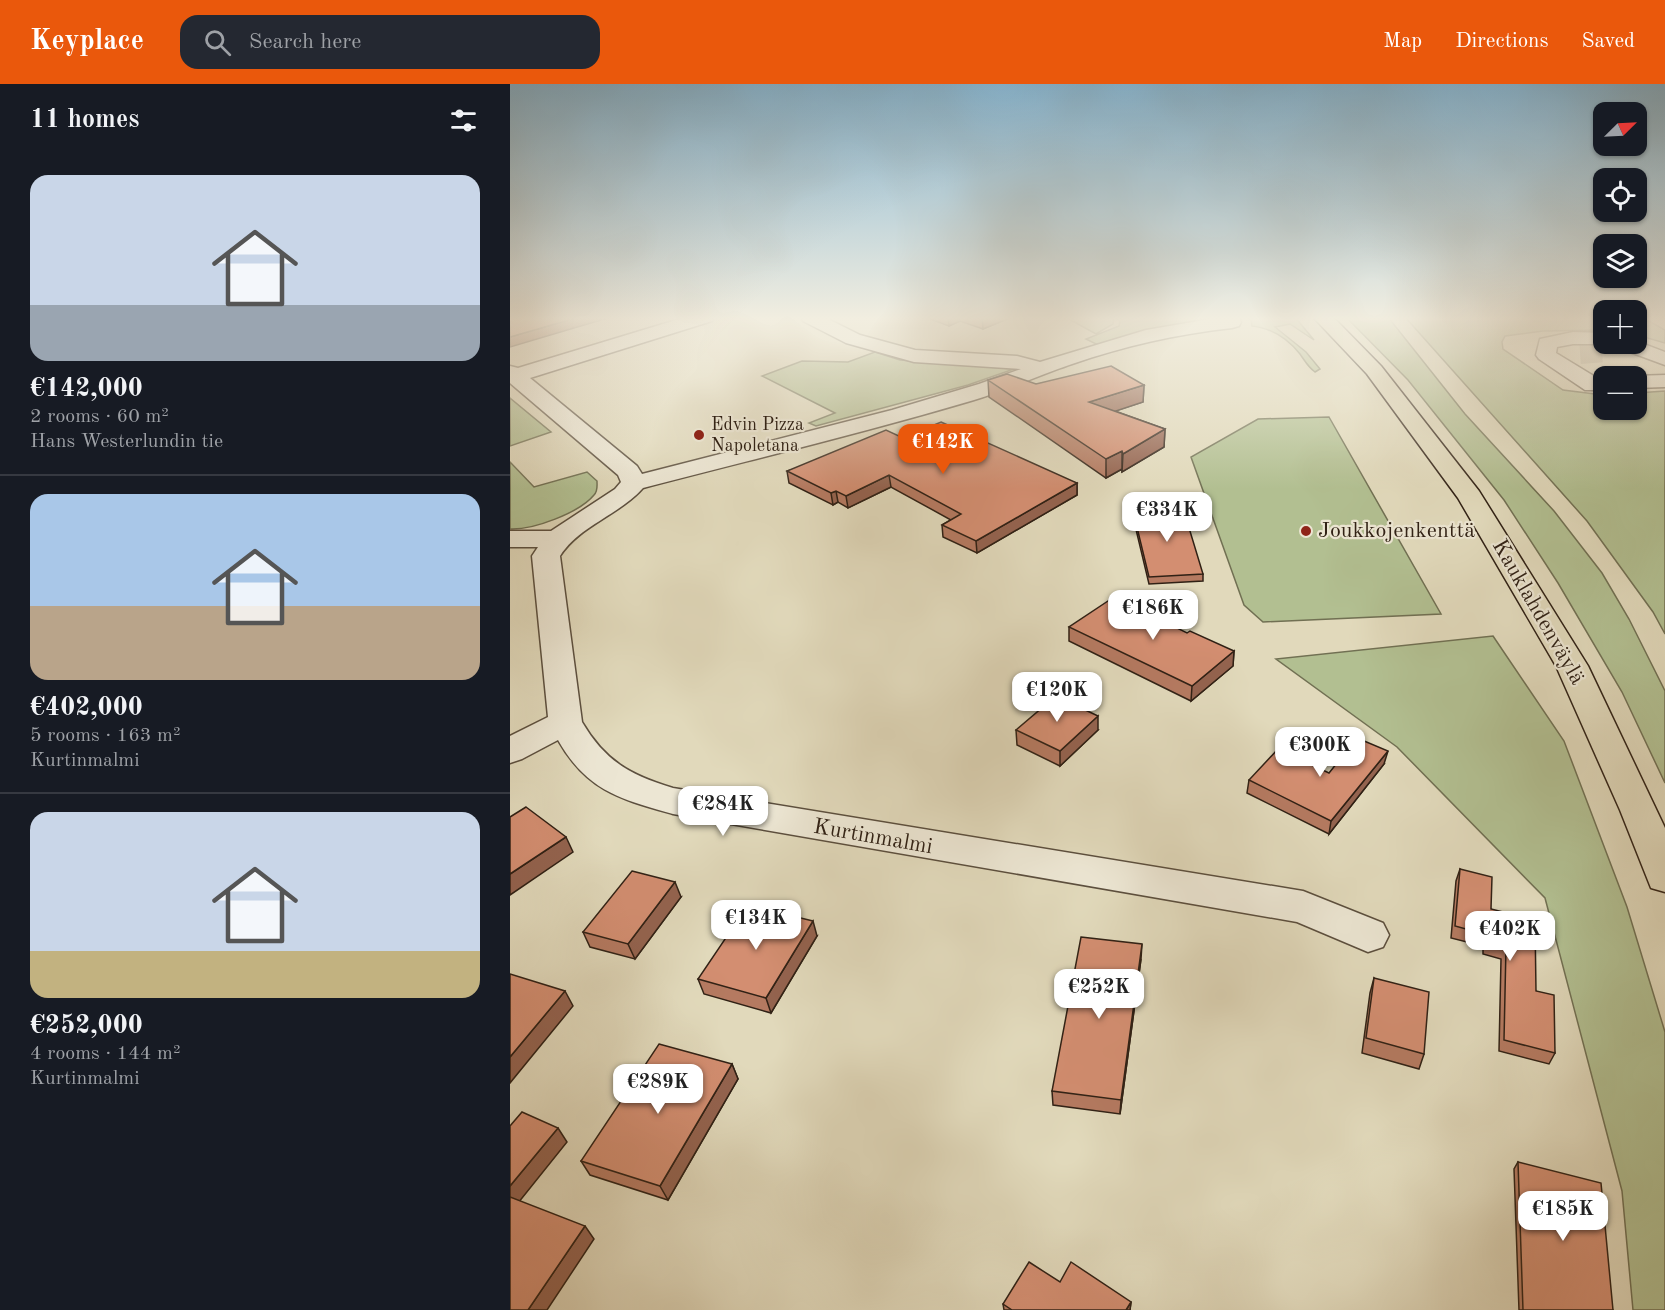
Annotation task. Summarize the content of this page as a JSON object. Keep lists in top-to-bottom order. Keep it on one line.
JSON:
{"streets":{"main road":["Kauklahdenväylä"],"street":["Kurtinmalmi"]},"places":["Edvin Pizza Napoletana","Joukkojenkenttä"],"north":"top right","page":{"header":"Keyplace","search":"Search here","nav":["Map","Directions","Saved"],"heading":"11 homes","map_buttons":["+","−"],"list":[{"name":"€142,000","note":"2 rooms · 60 m² · Hans Westerlundin tie"},{"name":"€402,000","note":"5 rooms · 163 m² · Kurtinmalmi"},{"name":"€252,000","note":"4 rooms · 144 m² · Kurtinmalmi"}],"price":["€142K","€334K","€186K","€120K","€300K","€284K","€134K","€402K","€252K","€289K","€185K"]}}
